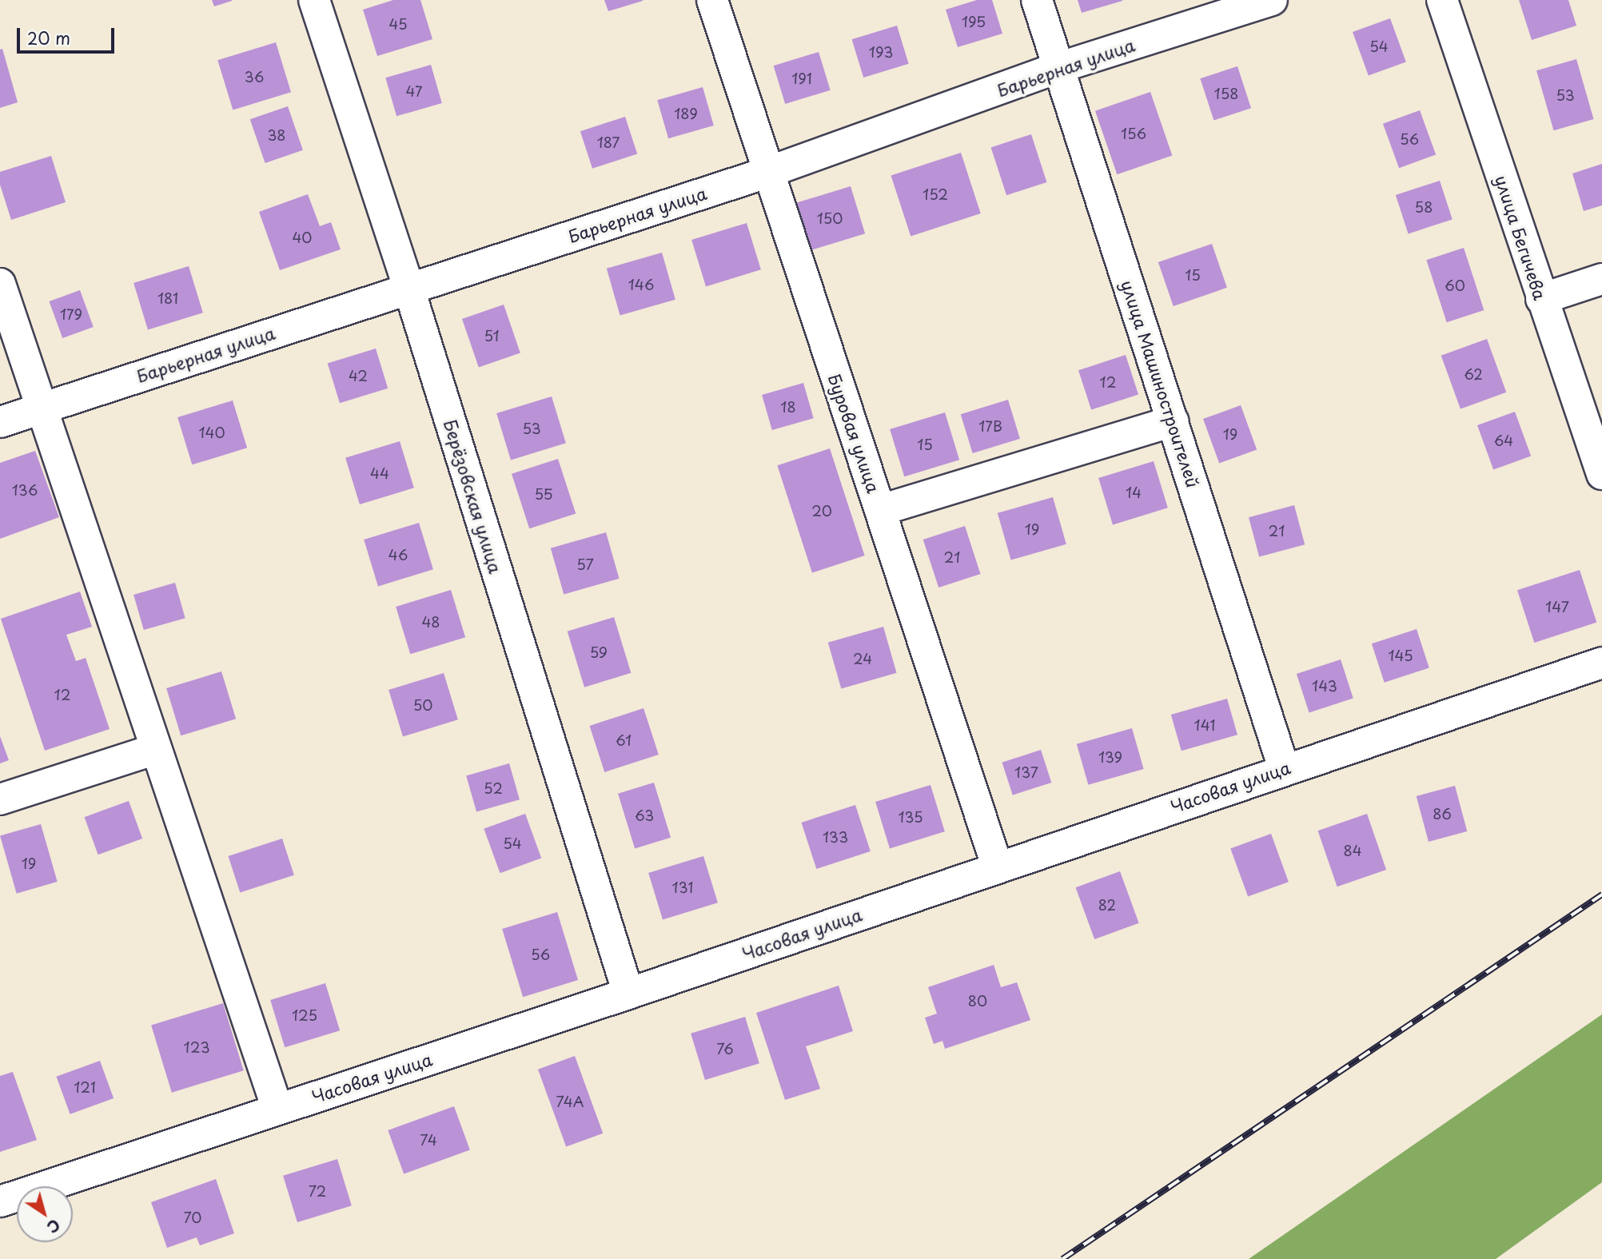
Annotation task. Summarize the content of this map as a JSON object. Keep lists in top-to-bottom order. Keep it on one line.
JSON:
{"streets":{"street":["Барьерная улица","улица Бегичева","улица Машиностроителей","Буровая улица","Берёзовская улица","Часовая улица"]},"crossings":[["Барьерная улица","улица Машиностроителей"],["Барьерная улица","Буровая улица"],["Барьерная улица","Берёзовская улица"],["улица Машиностроителей","Часовая улица"],["Буровая улица","Часовая улица"],["Берёзовская улица","Часовая улица"]],"house_numbers":["195","45","54","193","36","191","47","158","53","189","156","38","56","187","152","58","150","40","15","146","60","181","179","51","62","42","12","18","17В","53","140","19","64","15","44","136","14","55","20","19","21","46","21","57","147","48","59","145","24","143","12","50","141","61","139","137","52","86","63","135","133","54","84","19","131","82","56","80","125","123","76","121","74А","74","72","70"],"scale_bar":"20 m","north":"bottom right"}
